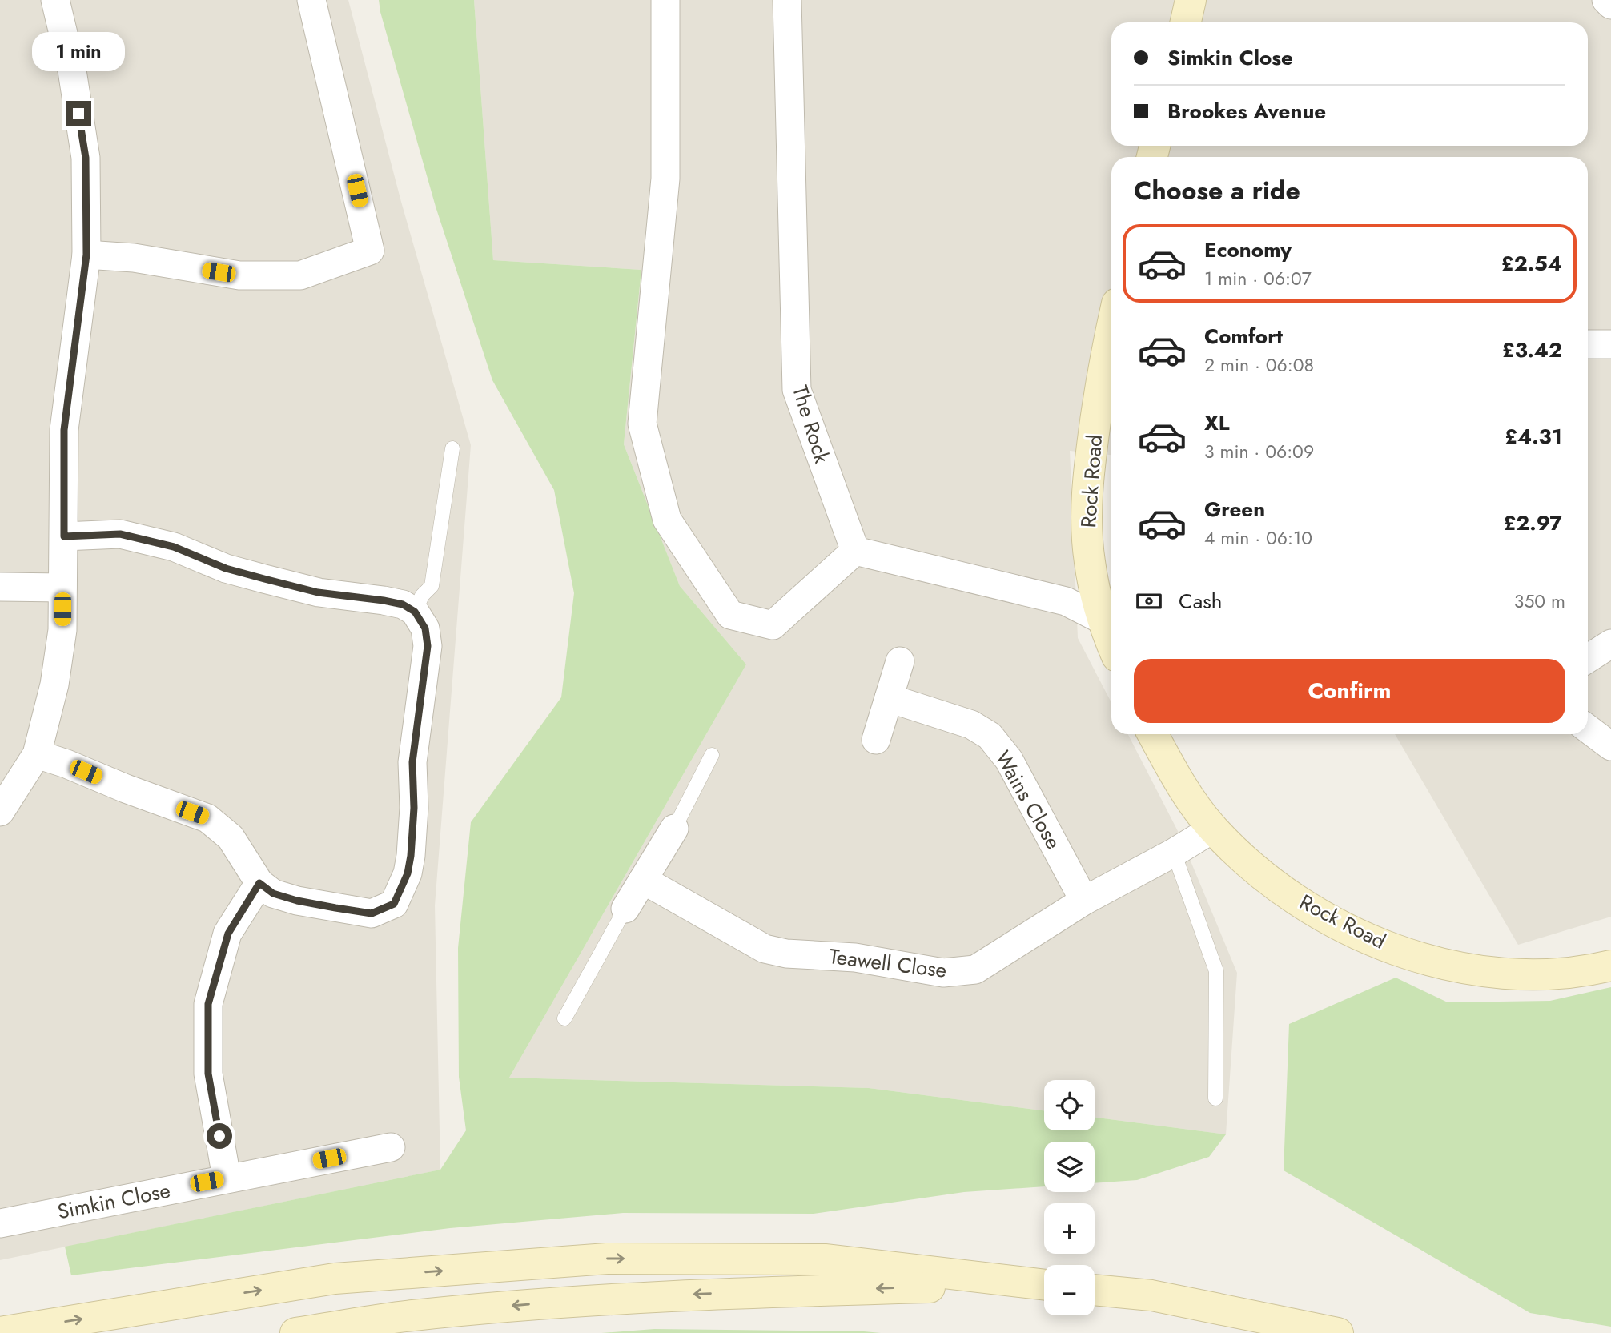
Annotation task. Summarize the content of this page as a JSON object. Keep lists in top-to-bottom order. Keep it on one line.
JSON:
{"streets":{"main road":["Rock Road"],"street":["The Rock","Wains Close","Teawell Close","Simkin Close"]},"crossings":[["Rock Road","Teawell Close"],["Wains Close","Teawell Close"]],"page":{"banner":["Simkin Close","Brookes Avenue"],"bubble":"1 min","heading":"Choose a ride","list":[{"name":"Economy","note":"1 min · 06:07","value":"£2.54"},{"name":"Comfort","note":"2 min · 06:08","value":"£3.42"},{"name":"XL","note":"3 min · 06:09","value":"£4.31"},{"name":"Green","note":"4 min · 06:10","value":"£2.97"}],"pay":["Cash","350 m"],"buttons":"Confirm","map_buttons":["+","−"]}}
